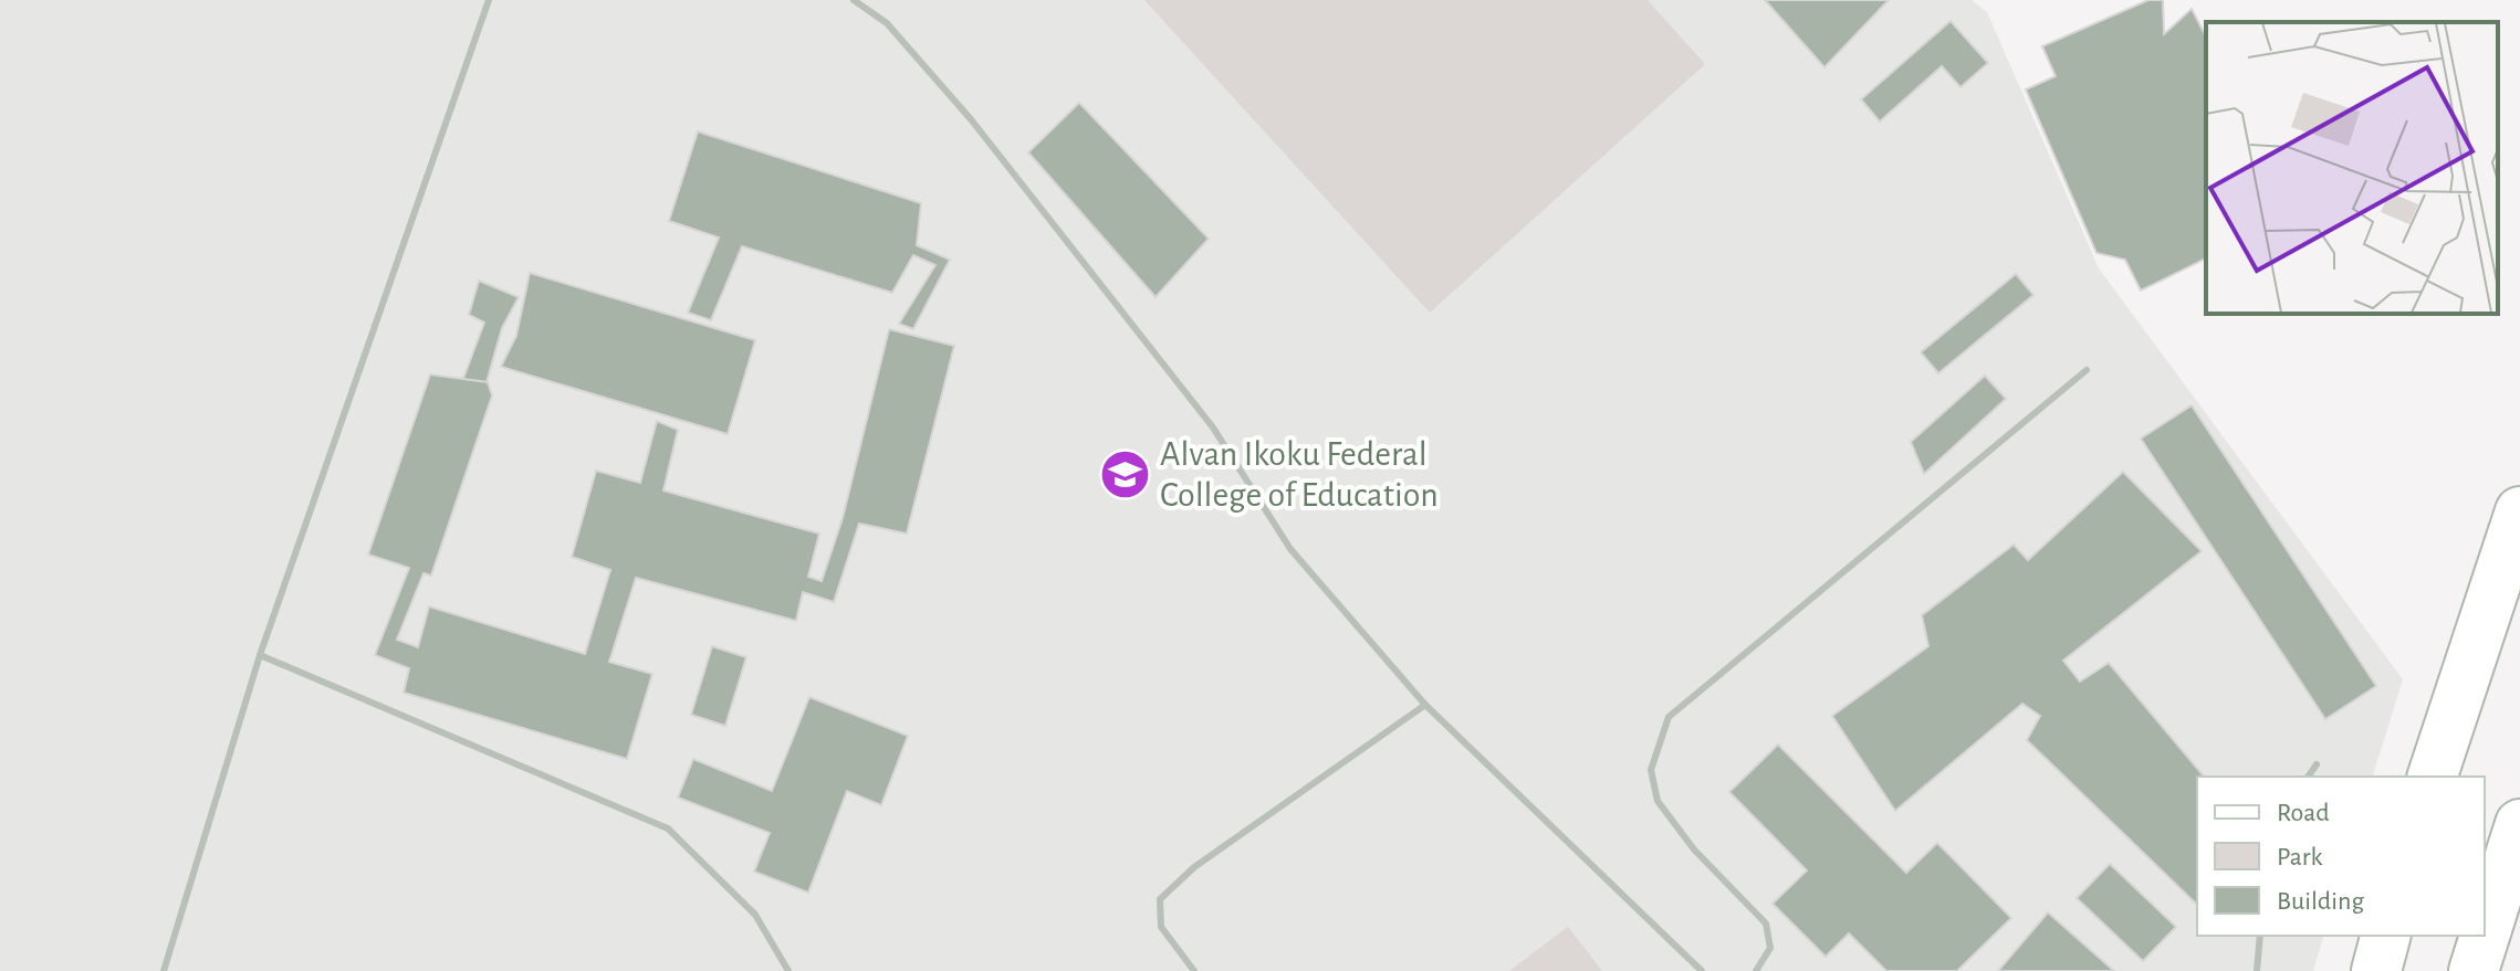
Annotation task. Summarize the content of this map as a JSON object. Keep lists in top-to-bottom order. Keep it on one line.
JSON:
{"places":{"school or university":["Alvan Ikoku Federal College of Education"]},"legend":["Road","Park","Building"]}
